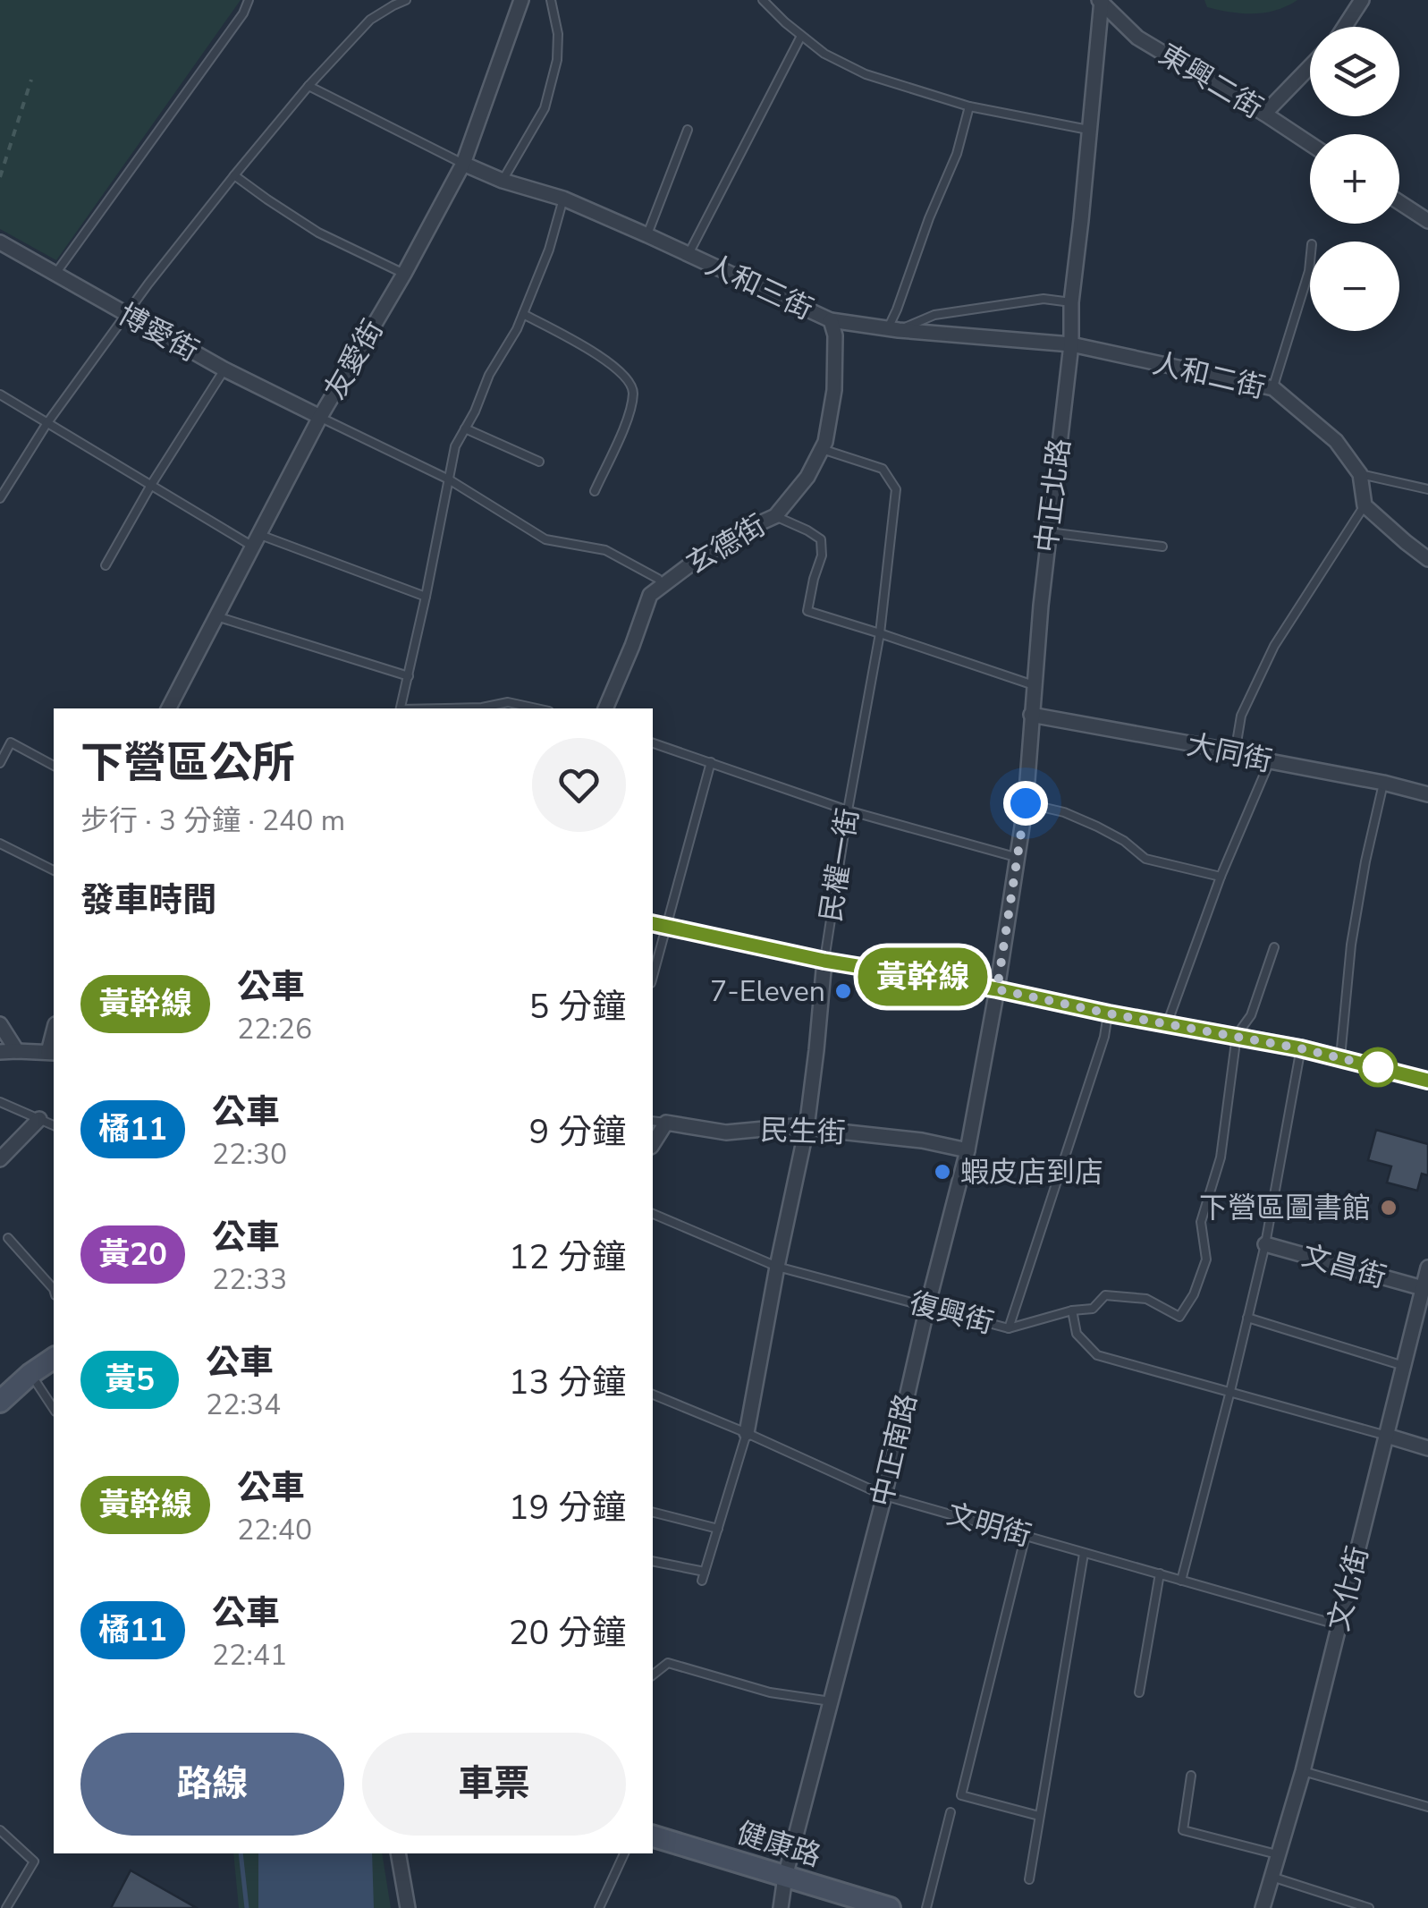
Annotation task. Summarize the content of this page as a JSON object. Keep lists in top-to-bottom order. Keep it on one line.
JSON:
{"streets":{"street":["東興二街","人和三街","博愛街","友愛街","人和二街","中正北路","玄德街","大同街","民權一街","民生街","文昌街","中正南路","文化街","健康路"],"lane":["復興街","文明街"]},"crossings":[["東興二街","中正北路"],["人和三街","友愛街"],["人和三街","人和二街"],["人和三街","中正北路"],["人和三街","玄德街"],["博愛街","友愛街"],["人和二街","中正北路"],["中正北路","大同街"],["中正北路","中正南路"],["玄德街","民權一街"],["民權一街","民生街"],["民權一街","復興街"],["民權一街","文明街"],["民生街","中正南路"],["文昌街","文化街"],["復興街","中正南路"],["中正南路","文明街"],["中正南路","健康路"],["文明街","文化街"]],"places":["7-Eleven","蝦皮店到店","下營區圖書館"],"lines":["bus line 黃幹線"],"page":{"on_map":"黃幹線","map_buttons":["+","−"],"heading":[["下營區公所","步行 · 3 分鐘 · 240 m"],"發車時間"],"list":[{"mark":"黃幹線","name":"公車","note":"22:26","value":"5 分鐘"},{"mark":"橘11","name":"公車","note":"22:30","value":"9 分鐘"},{"mark":"黃20","name":"公車","note":"22:33","value":"12 分鐘"},{"mark":"黃5","name":"公車","note":"22:34","value":"13 分鐘"},{"mark":"黃幹線","name":"公車","note":"22:40","value":"19 分鐘"},{"mark":"橘11","name":"公車","note":"22:41","value":"20 分鐘"}],"buttons":["路線","車票"]}}
